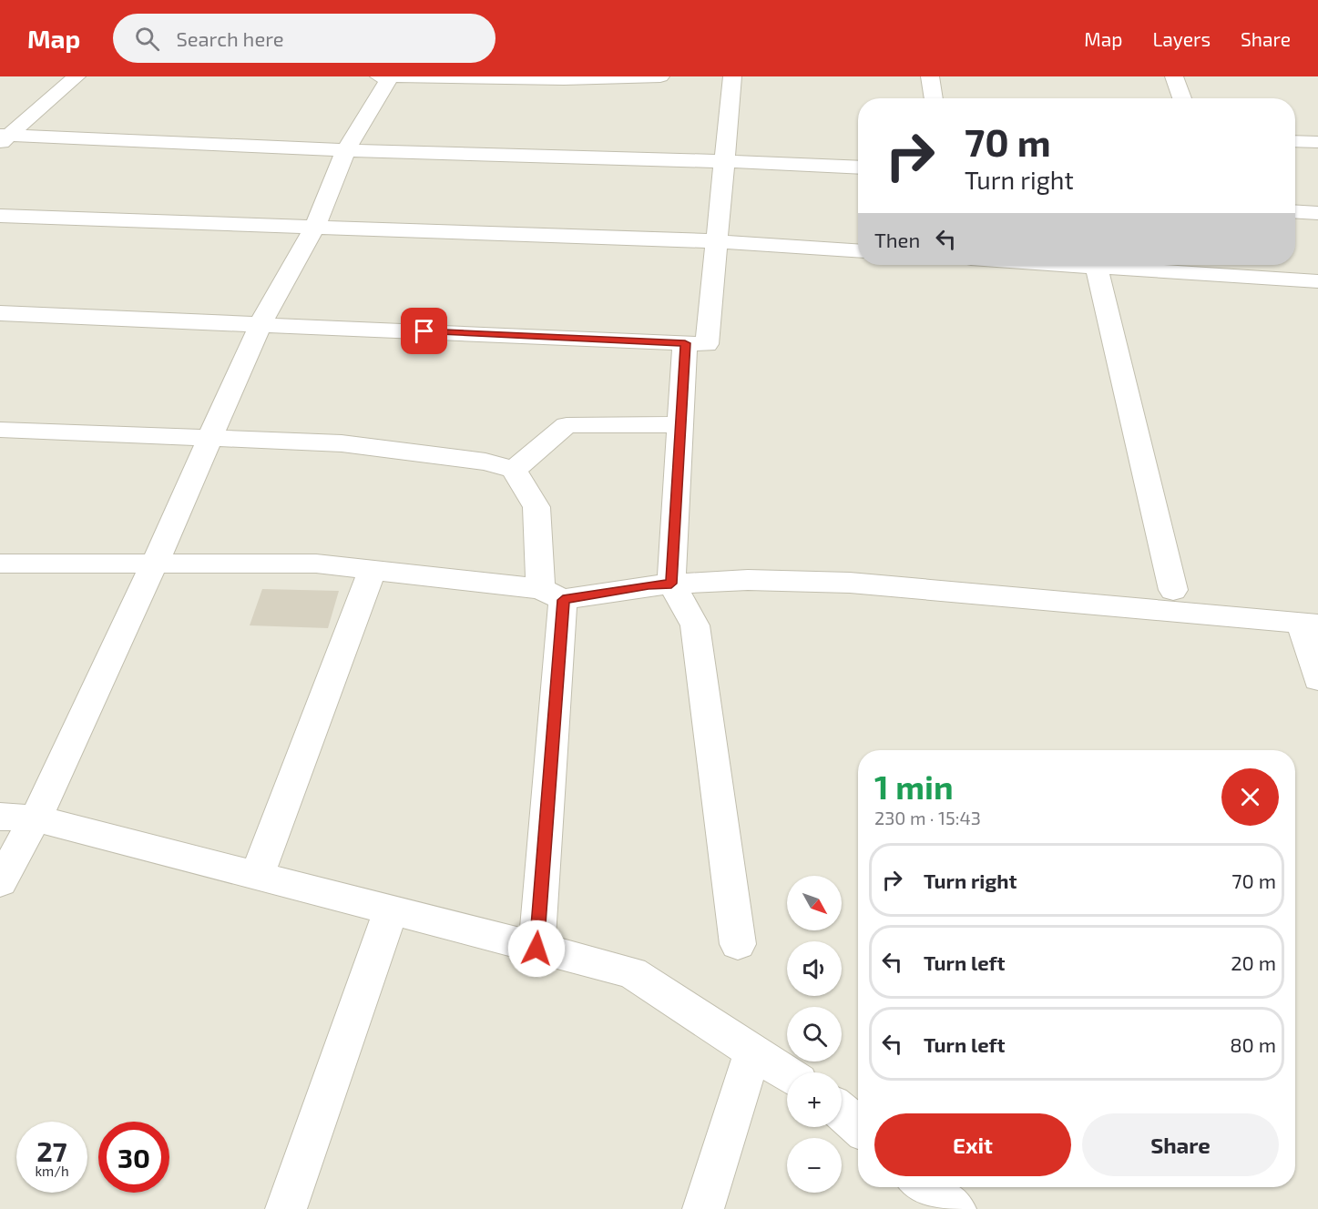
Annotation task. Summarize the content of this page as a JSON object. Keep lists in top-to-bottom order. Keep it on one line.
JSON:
{"north":"bottom right","page":{"header":"Map","search":"Search here","nav":["Map","Layers","Share"],"turn":["70 m","Turn right"],"then":"Then","heading":["1 min","230 m · 15:43"],"list":[{"name":"Turn right","value":"70 m"},{"name":"Turn left","value":"20 m"},{"name":"Turn left","value":"80 m"}],"map_buttons":["+","−"],"buttons":["Exit","Share"],"speed":"27 km/h","limit":"30"}}
